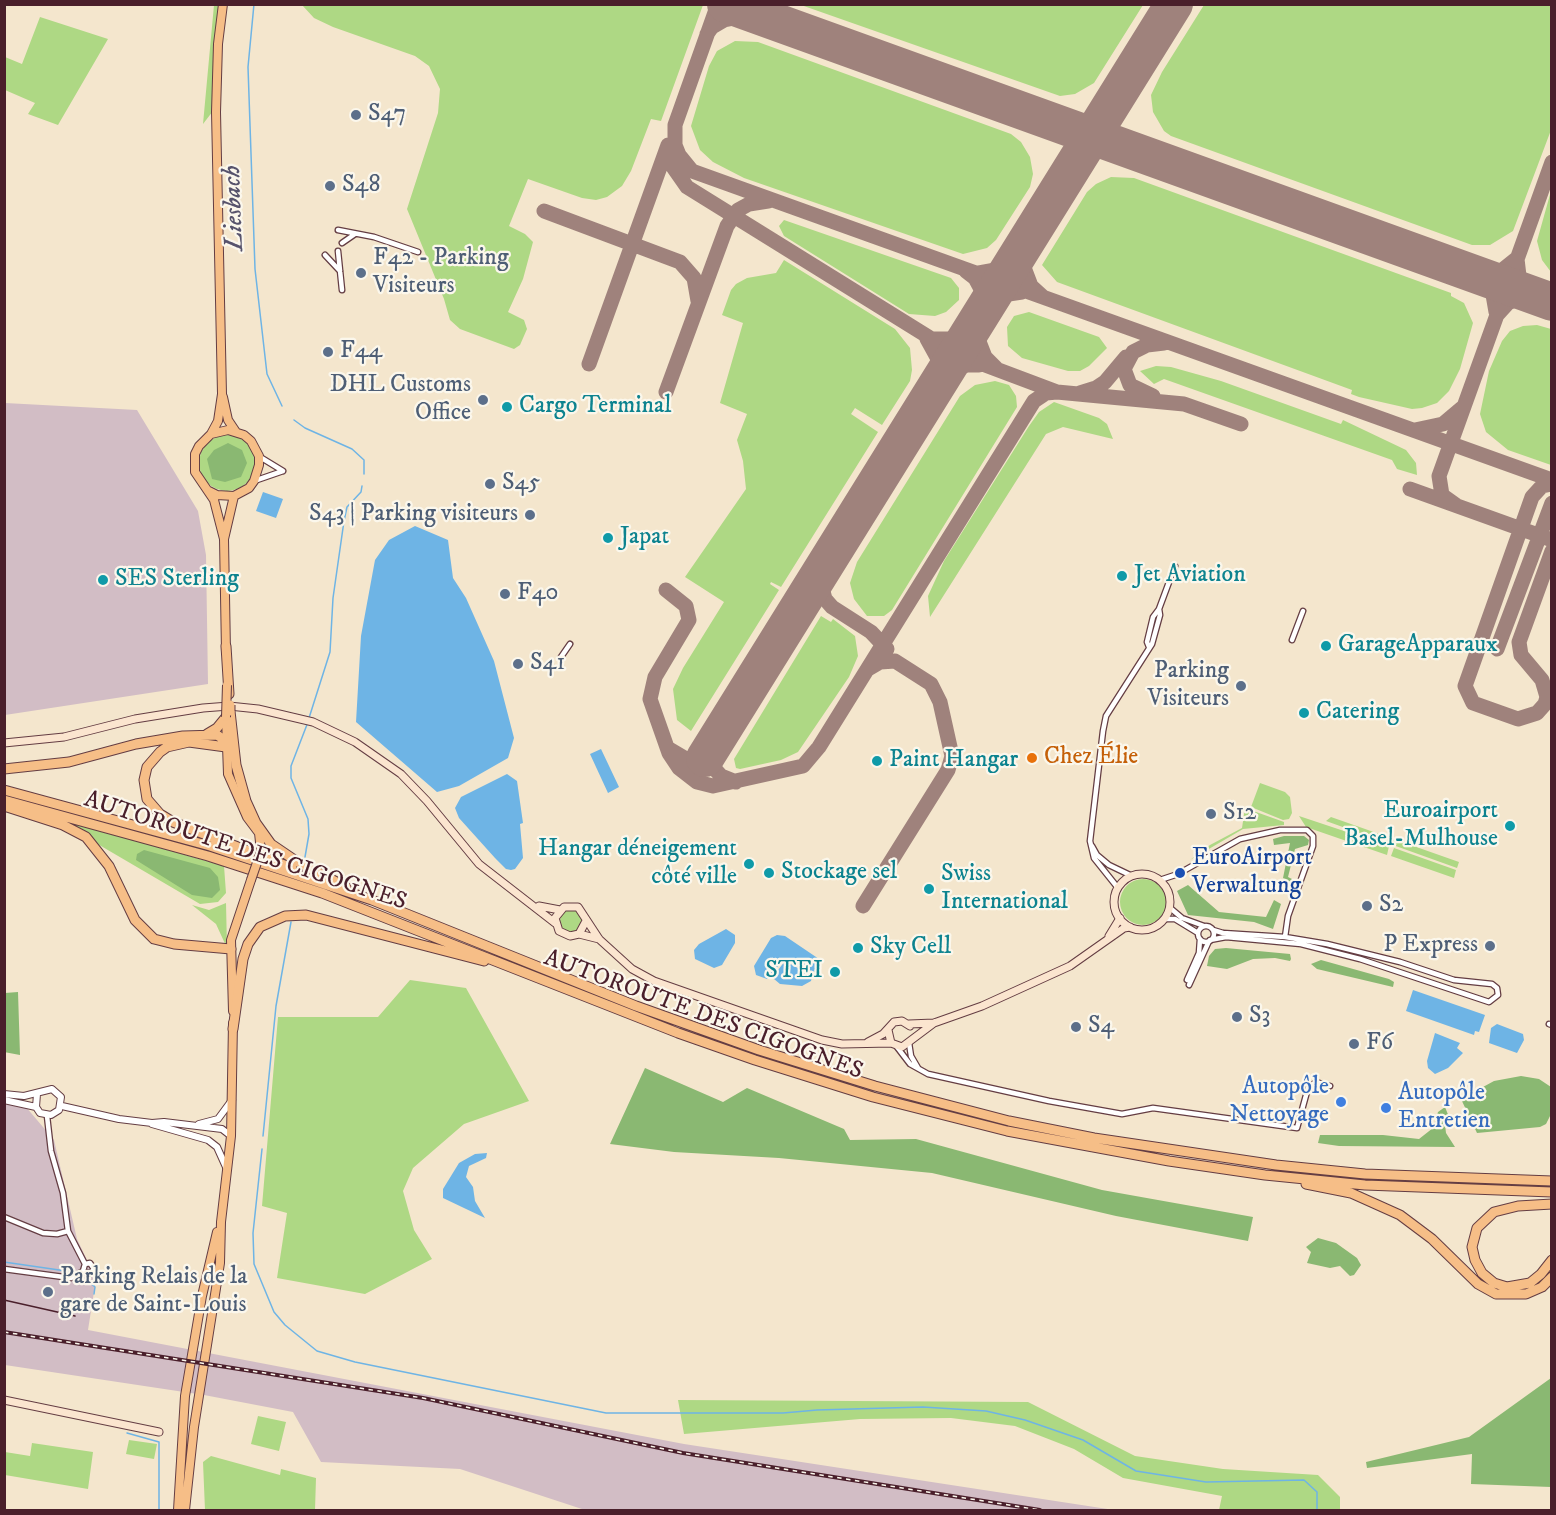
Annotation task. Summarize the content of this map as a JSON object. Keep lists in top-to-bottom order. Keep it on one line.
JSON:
{"streets":{"highway":["AUTOROUTE DES CIGOGNES"]},"water":["Liesbach"],"places":["S47","S48","F42 - Parking Visiteurs","F44","DHL Customs Office","Cargo Terminal","S45","S43 | Parking visiteurs","Japat","Jet Aviation","SES Sterling","F40","GarageApparaux","S41","Parking Visiteurs","Catering","Chez Élie","Paint Hangar","S12","Euroairport Basel-Mulhouse","Hangar déneigement côté ville","Stockage sel","EuroAirport Verwaltung","Swiss International","S2","P Express","Sky Cell","STEI","S3","S4","F6","Autopôle Nettoyage","Autopôle Entretien","Parking Relais de la gare de Saint-Louis"]}
